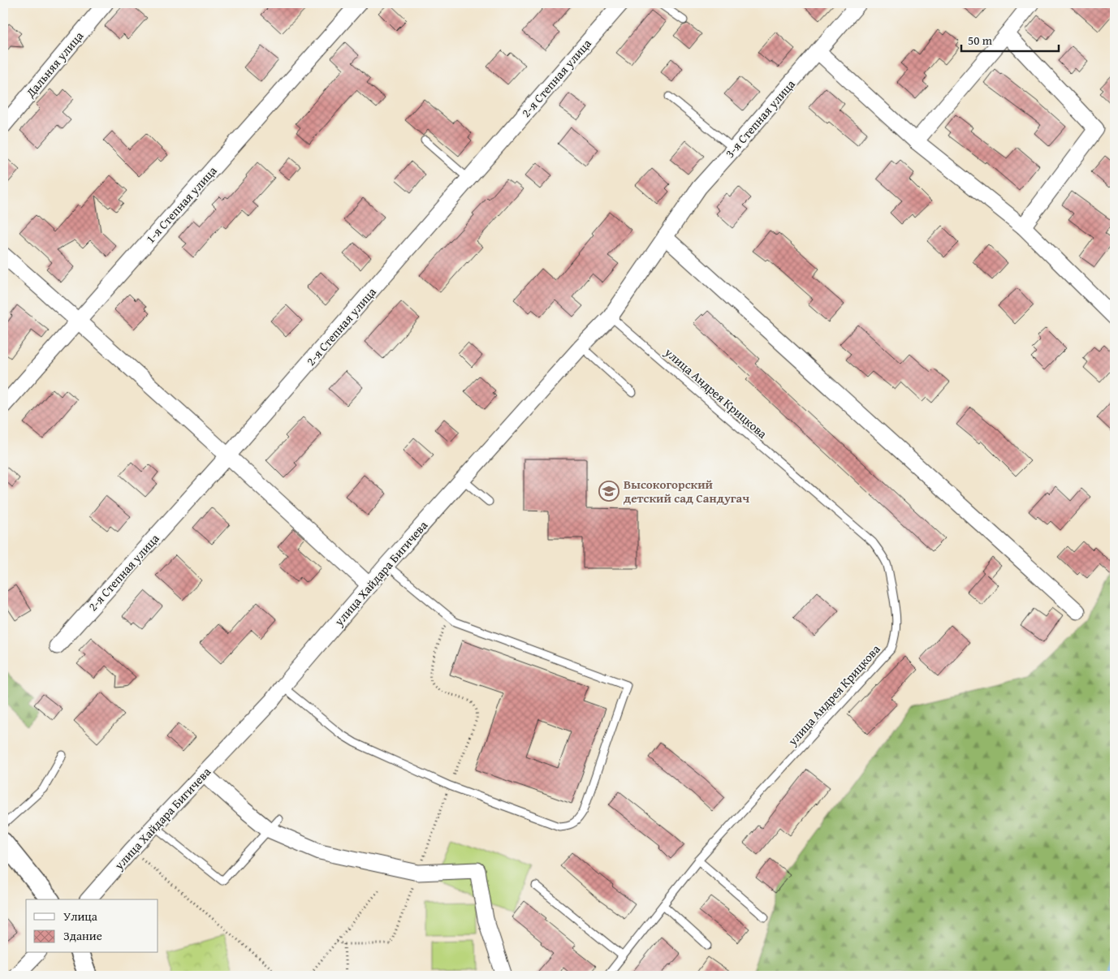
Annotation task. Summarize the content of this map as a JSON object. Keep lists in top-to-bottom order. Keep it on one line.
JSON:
{"streets":{"street":["Дальняя улица","2-я Степная улица","3-я Степная улица","1-я Степная улица","улица Хайдара Бигичева"],"lane":["улица Андрея Крицкова"]},"crossings":[["3-я Степная улица","улица Хайдара Бигичева"],["улица Андрея Крицкова","улица Хайдара Бигичева"]],"places":{"school or university":["Высокогорский детский сад Сандугач"]},"legend":["Улица","Здание"],"scale_bar":"50 m"}
